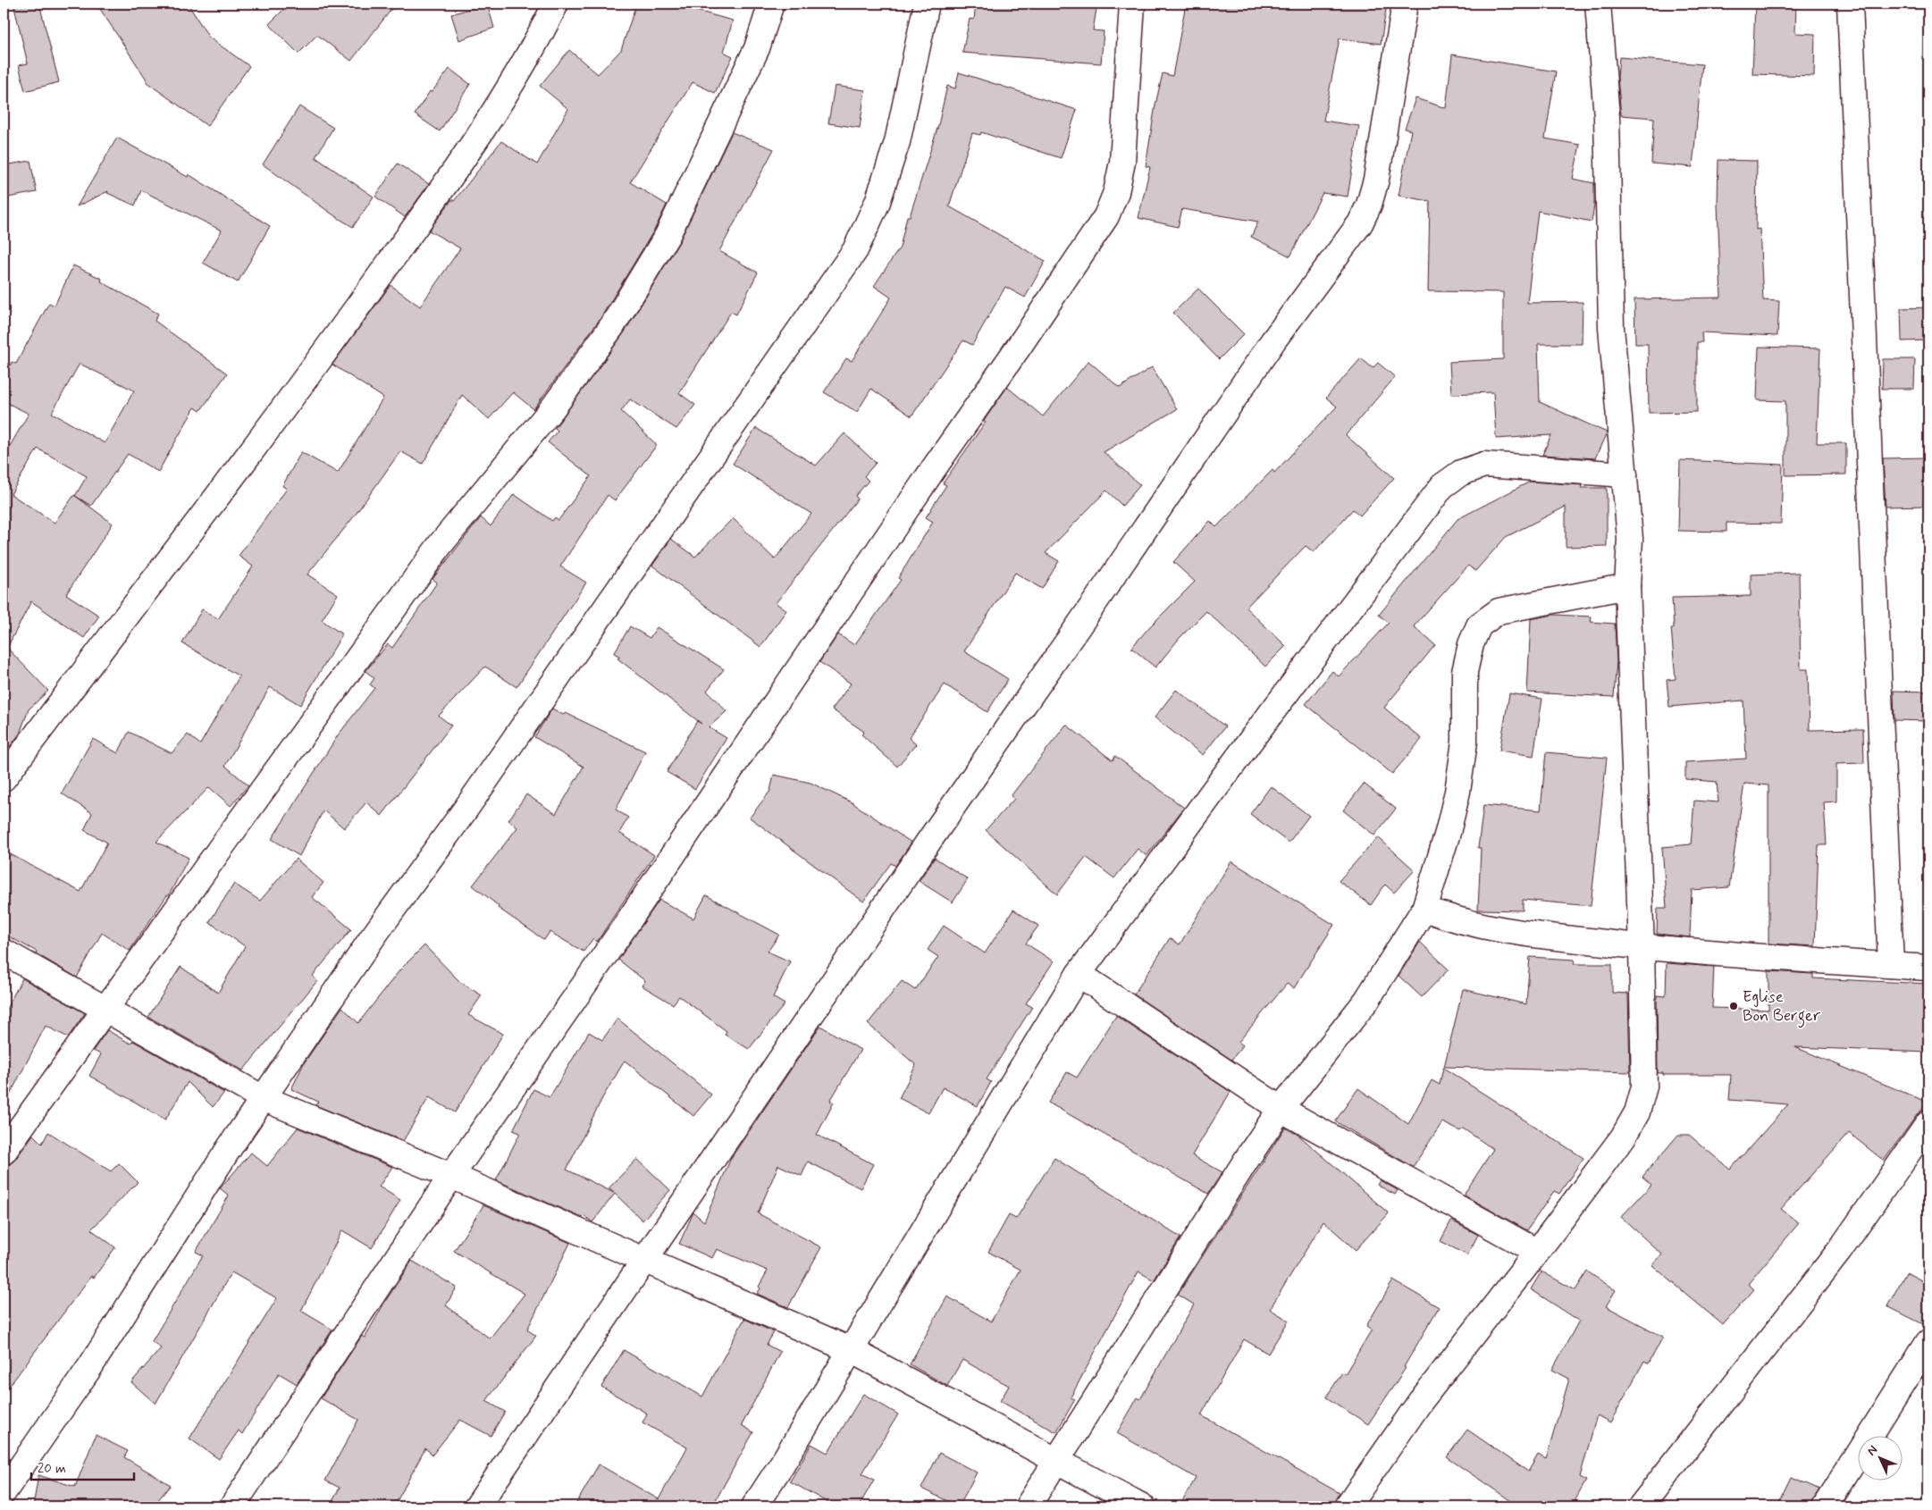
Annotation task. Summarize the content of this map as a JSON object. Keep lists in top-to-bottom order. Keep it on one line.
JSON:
{"places":["Eglise Bon Berger"],"scale_bar":"20 m","north":"top left"}
